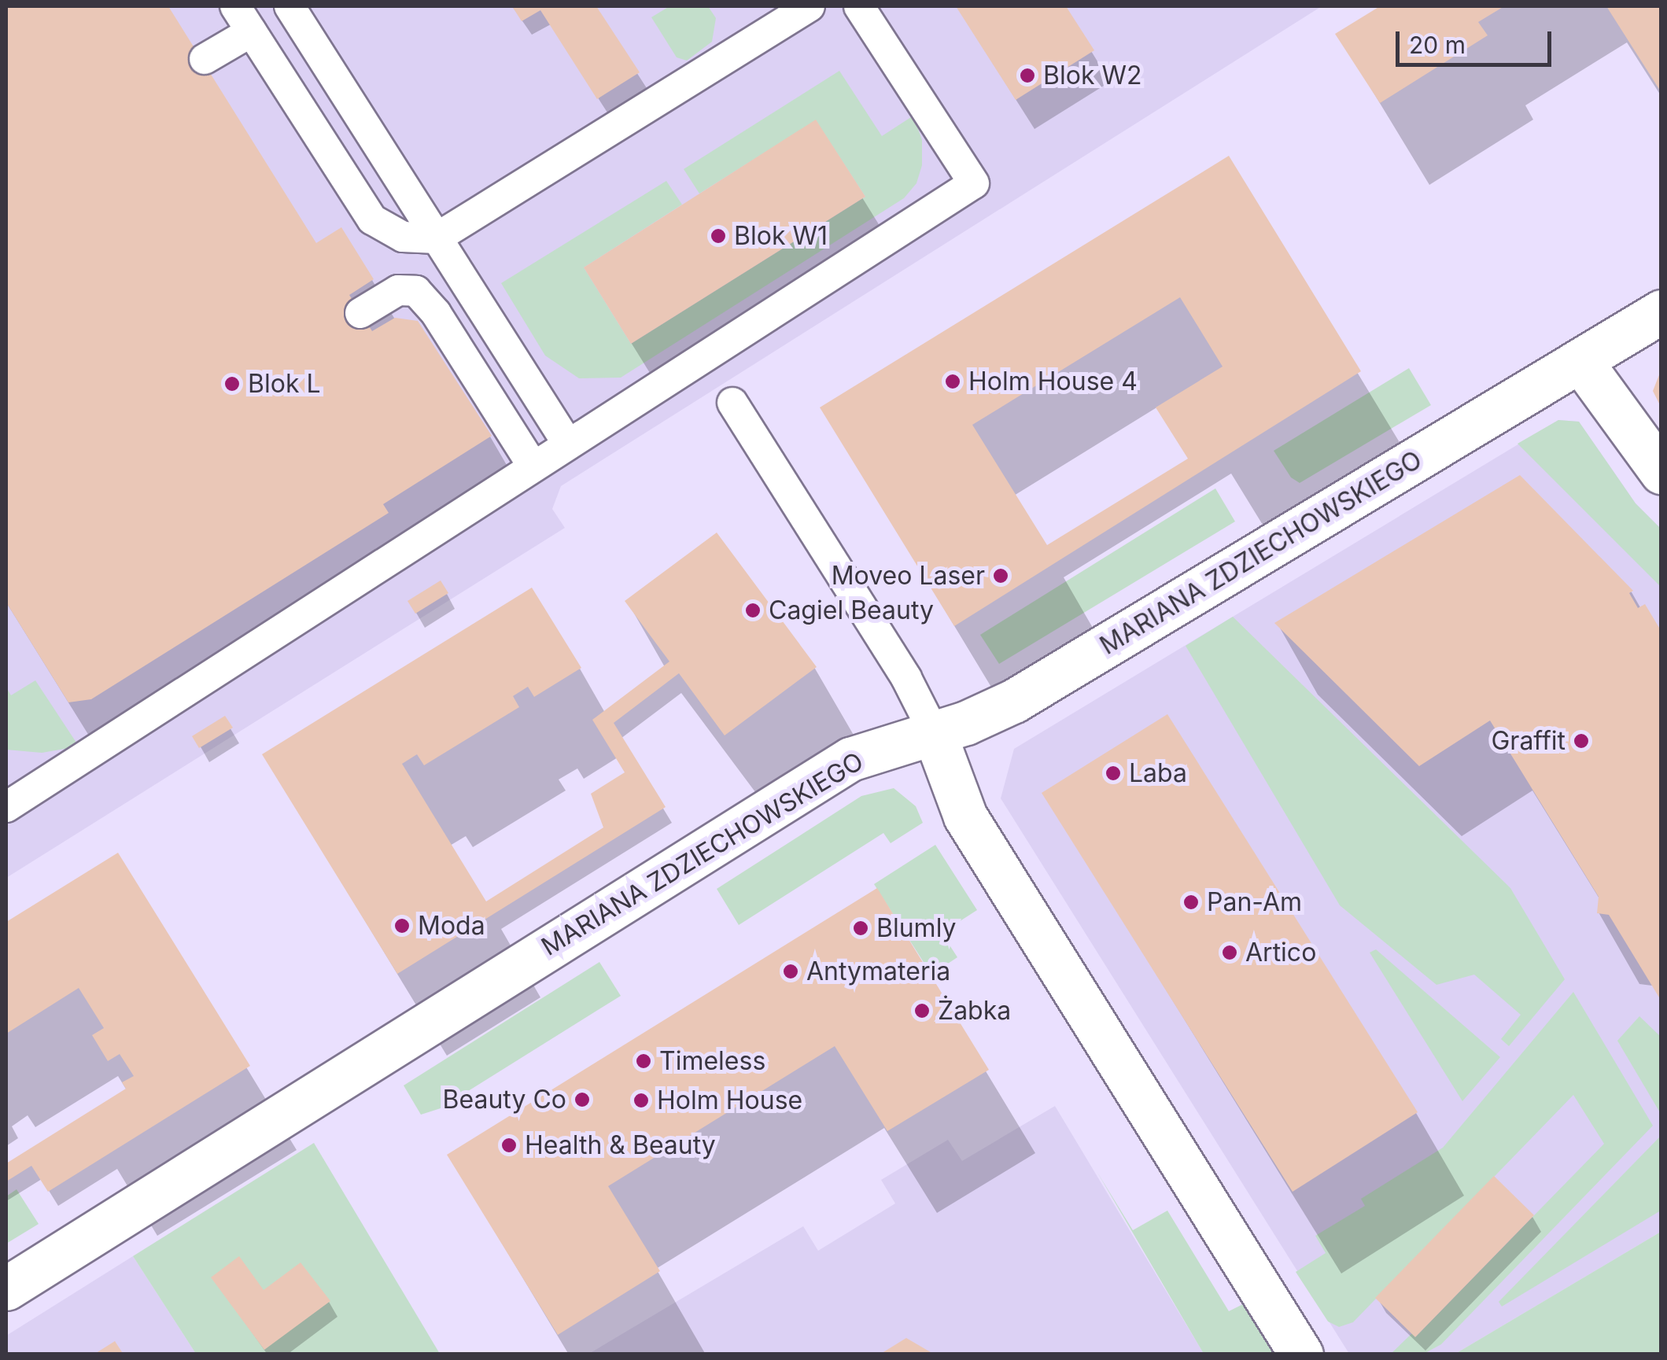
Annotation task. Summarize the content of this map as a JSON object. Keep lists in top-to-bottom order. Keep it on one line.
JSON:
{"streets":{"street":["MARIANA ZDZIECHOWSKIEGO"]},"places":["Blok W2","Blok W1","Holm House 4","Blok L","Moveo Laser","Cagiel Beauty","Graffit","Laba","Pan-Am","Moda","Blumly","Artico","Antymateria","Żabka","Timeless","Beauty Co","Holm House","Health & Beauty"],"scale_bar":"20 m"}
